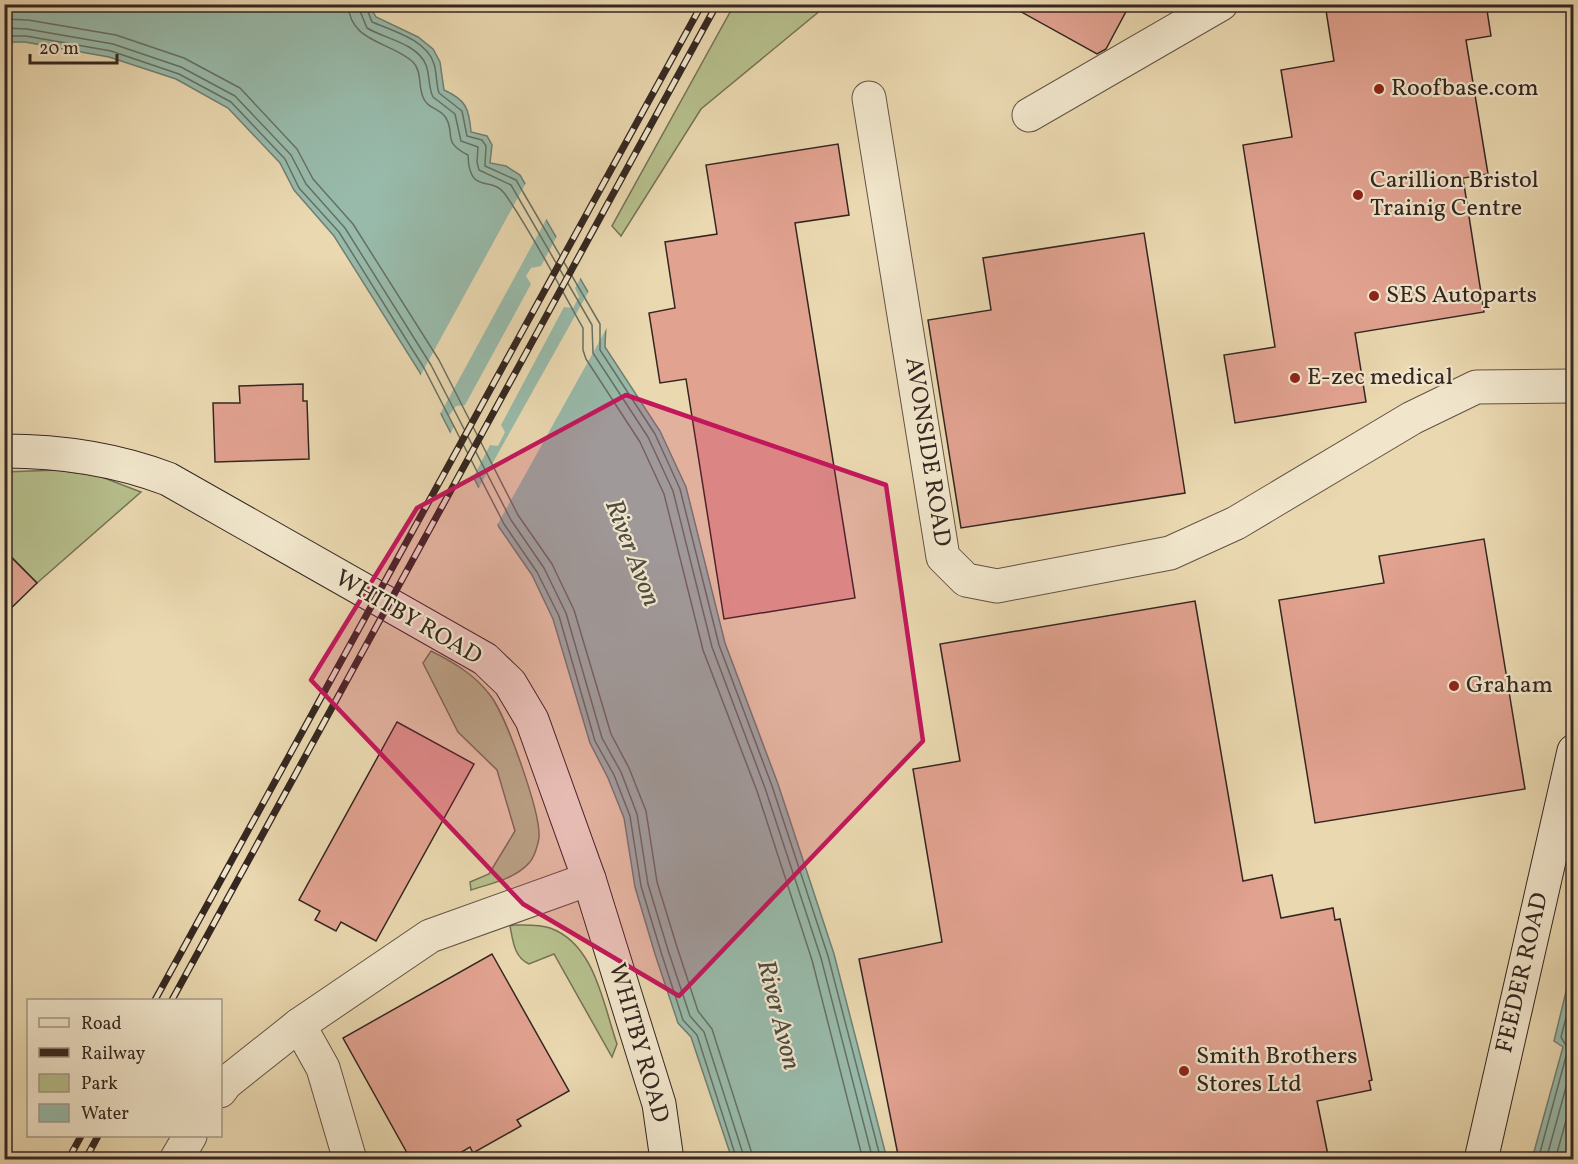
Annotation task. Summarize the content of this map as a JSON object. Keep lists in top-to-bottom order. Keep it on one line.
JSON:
{"streets":{"street":["AVONSIDE ROAD","WHITBY ROAD","FEEDER ROAD"]},"water":["River Avon"],"places":["Roofbase.com","Carillion Bristol Trainig Centre","SES Autoparts","E-zec medical","Graham","Smith Brothers Stores Ltd"],"legend":["Road","Railway","Park","Water"],"scale_bar":"20 m"}
